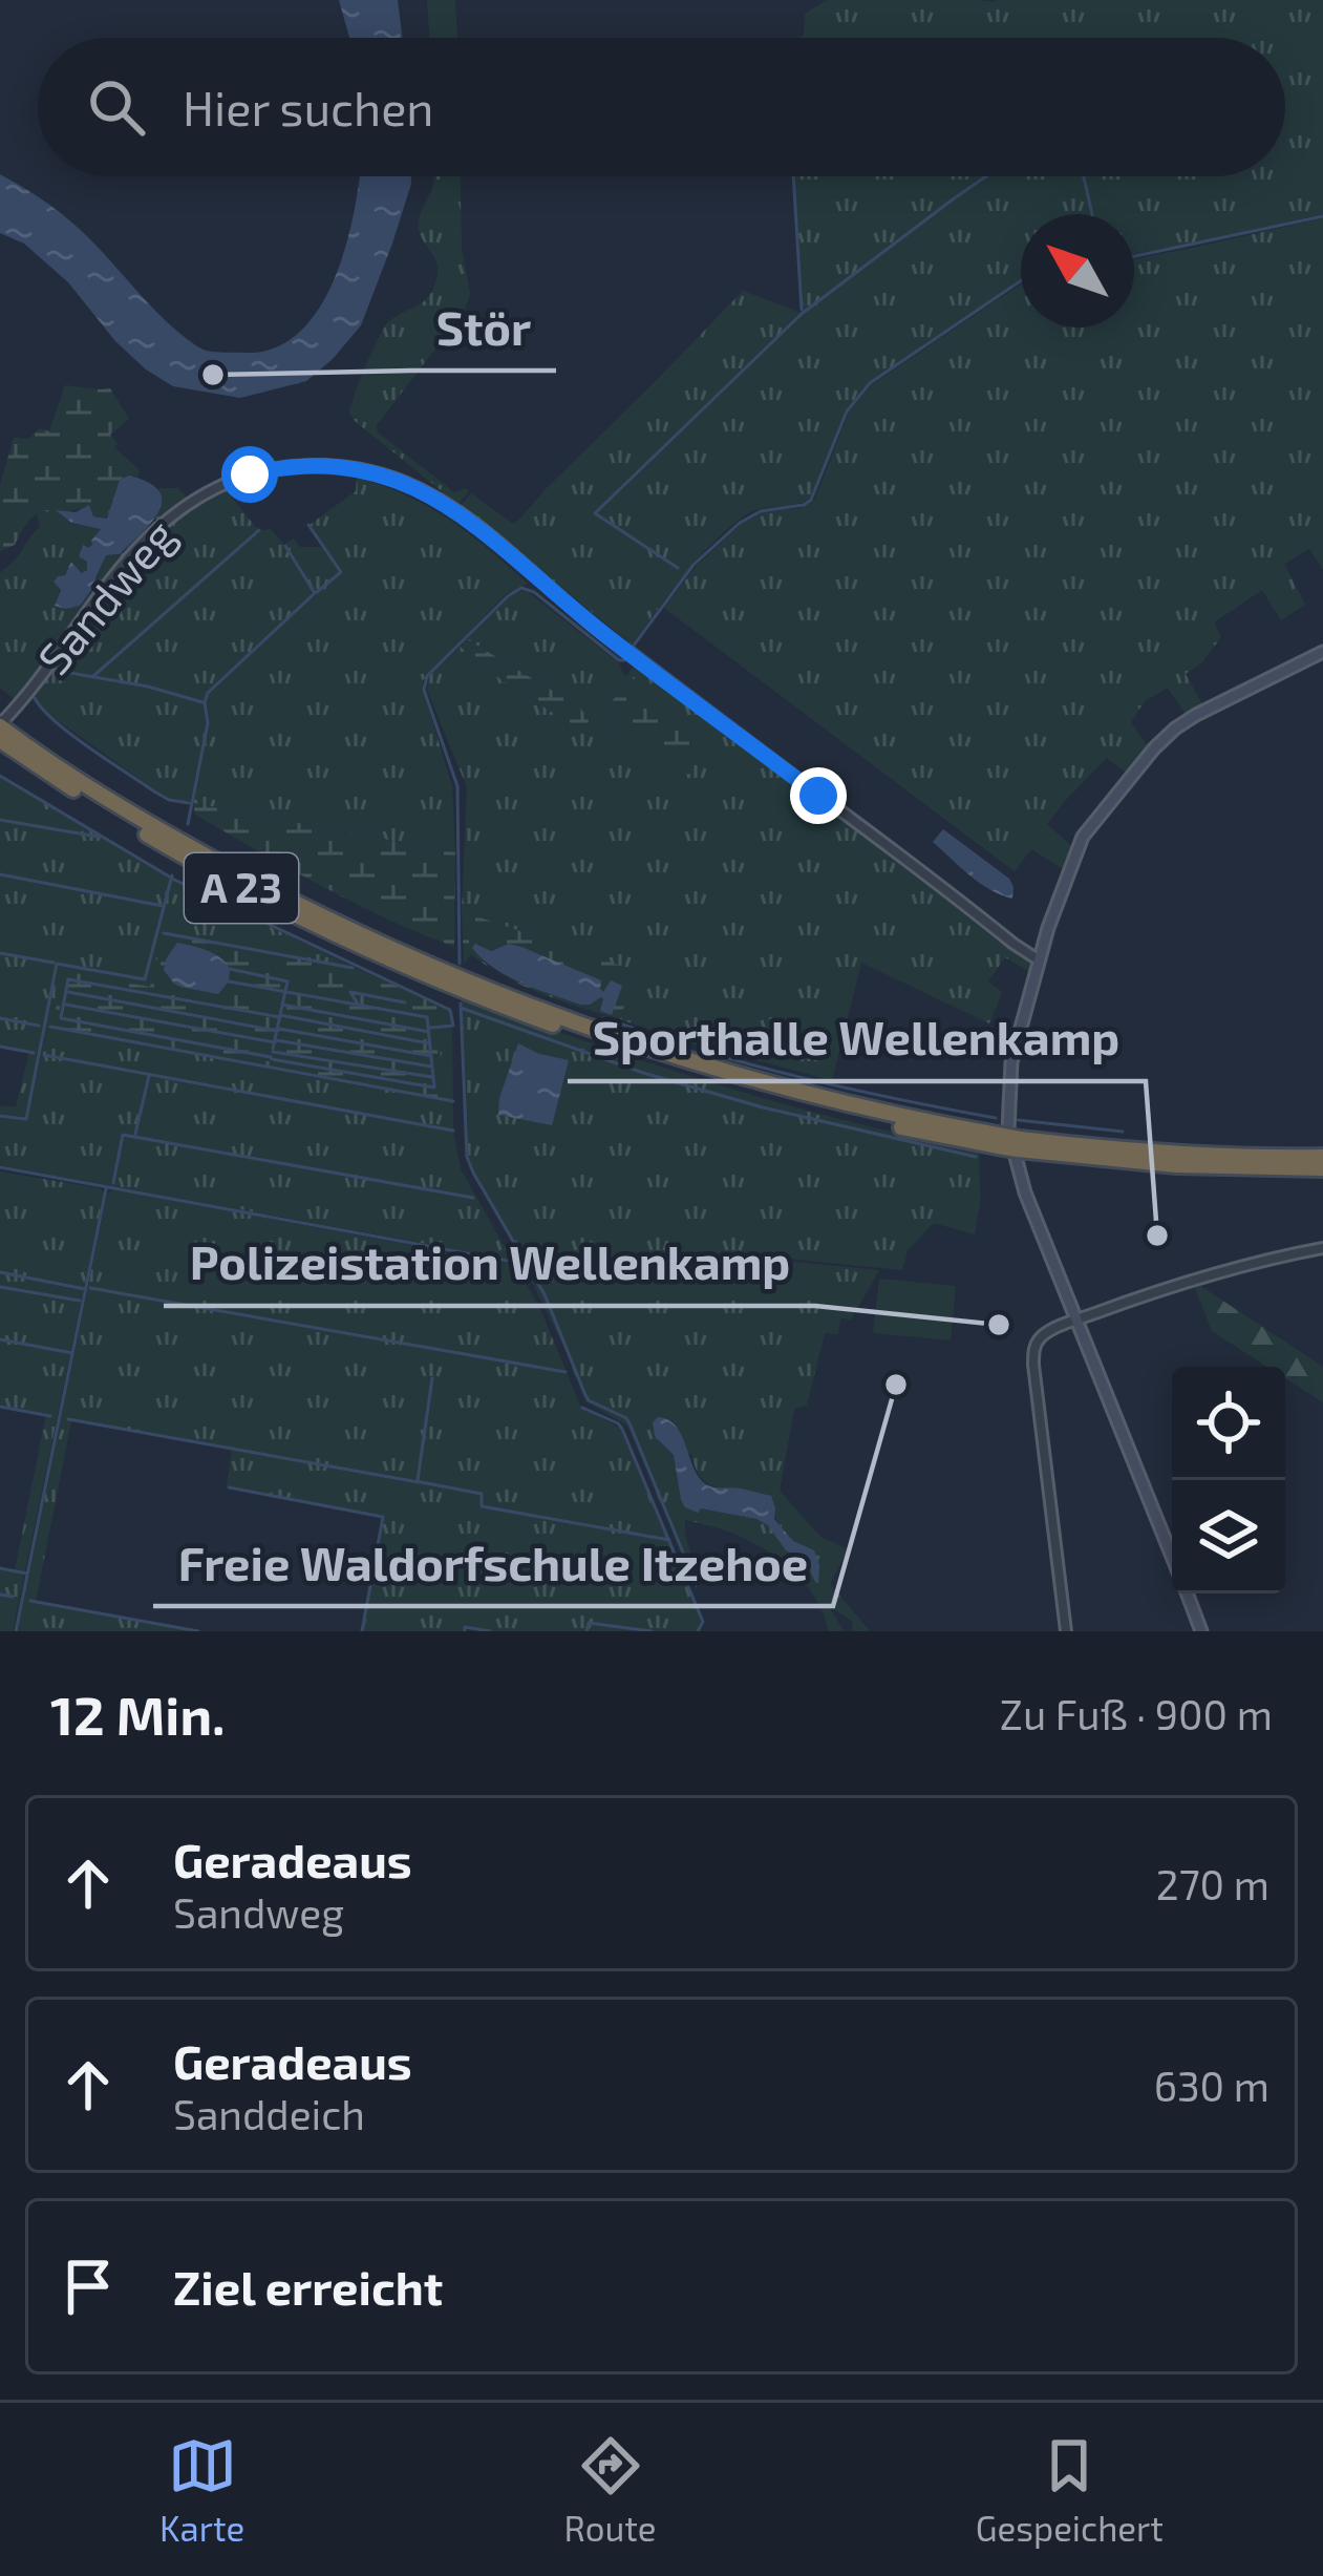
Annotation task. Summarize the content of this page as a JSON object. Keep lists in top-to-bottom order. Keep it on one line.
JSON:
{"streets":{"highway":["A 23"],"street":["Sandweg"]},"crossings":[["Sandweg","A 23"]],"places":["Stör","Sporthalle Wellenkamp","Polizeistation Wellenkamp","Freie Waldorfschule Itzehoe"],"north":"top left","page":{"search":"Hier suchen","heading":["12 Min.","Zu Fuß · 900 m"],"list":[["Geradeaus","Sandweg","270 m"],["Geradeaus","Sanddeich","630 m"],"Ziel erreicht"],"nav":["Karte","Route","Gespeichert"]}}
